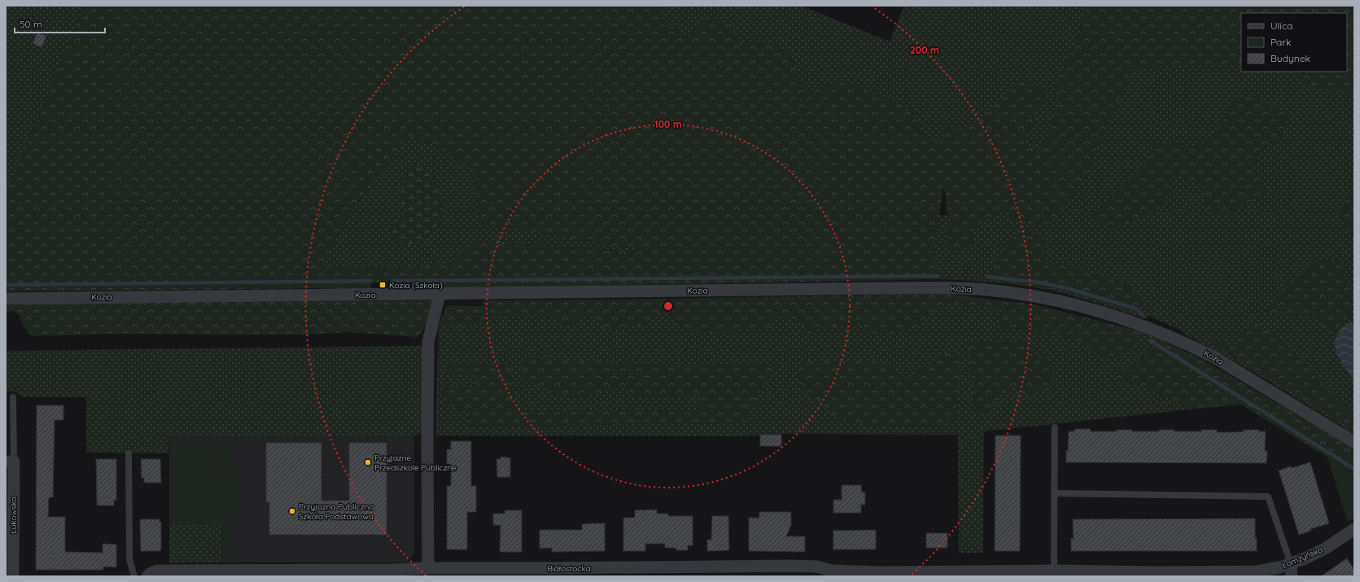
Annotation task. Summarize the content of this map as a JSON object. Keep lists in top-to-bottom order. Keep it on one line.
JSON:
{"streets":{"street":["Kozia","Łukowska","Łomżyńska","Białostocka"]},"crossings":[["Łomżyńska","Białostocka"]],"places":{"transit":["Kozia (Szkoła)"],"other":["Przyjazne Przedszkole Publiczne","Przyjazna Publiczna Szkoła Podstawowa"]},"legend":["Ulica","Park","Budynek"],"scale_bar":"50 m","rings":["200 m","100 m"]}
